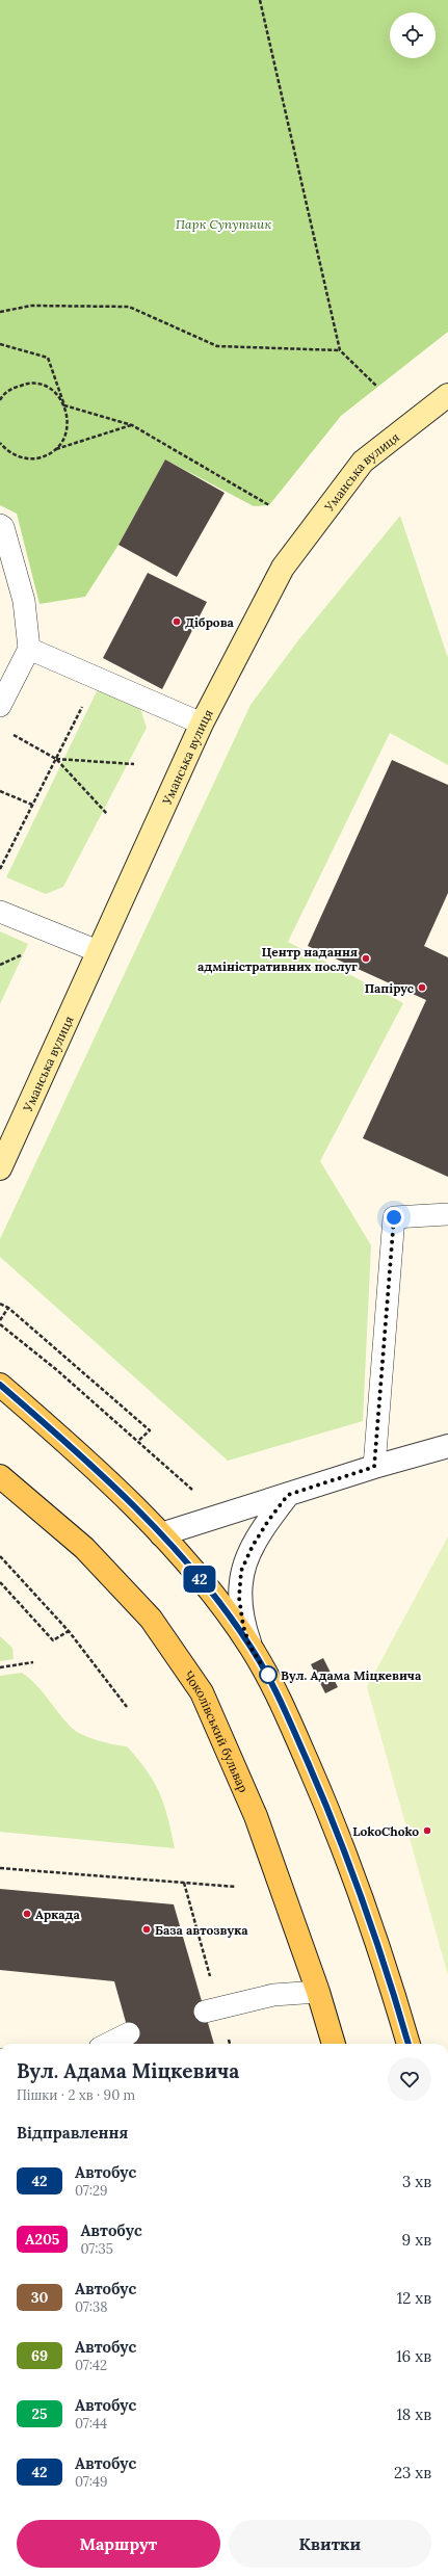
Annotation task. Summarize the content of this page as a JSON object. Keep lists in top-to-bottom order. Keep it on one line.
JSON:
{"streets":{"main road":["Чоколівський бульвар"],"street":["Уманська вулиця"]},"parks":["Парк Супутник"],"places":["Діброва","Центр надання адміністративних послуг","Папірус","Вул. Адама Міцкевича","LokoChoko","Аркада","База автозвука"],"lines":["bus line 42"],"page":{"on_map":"42","heading":[["Вул. Адама Міцкевича","Пішки · 2 хв · 90 m"],"Відправлення"],"list":[{"mark":"42","name":"Автобус","note":"07:29","value":"3 хв"},{"mark":"А205","name":"Автобус","note":"07:35","value":"9 хв"},{"mark":"30","name":"Автобус","note":"07:38","value":"12 хв"},{"mark":"69","name":"Автобус","note":"07:42","value":"16 хв"},{"mark":"25","name":"Автобус","note":"07:44","value":"18 хв"},{"mark":"42","name":"Автобус","note":"07:49","value":"23 хв"}],"buttons":["Маршрут","Квитки"]}}
